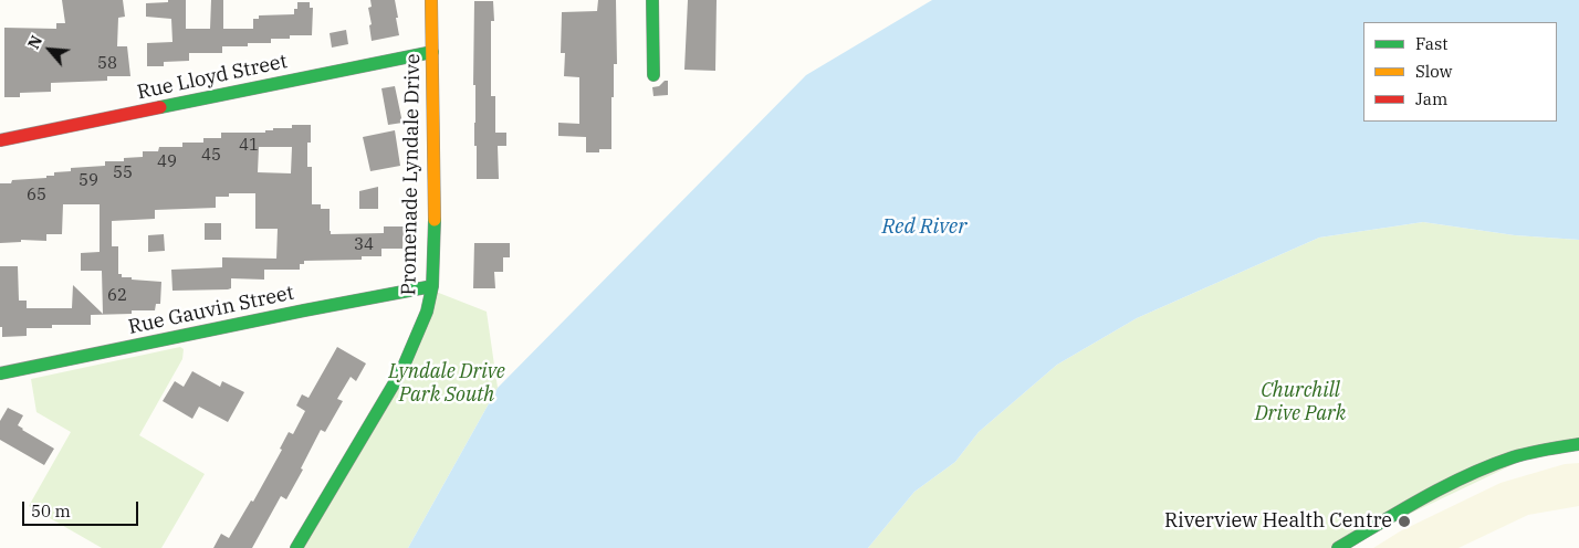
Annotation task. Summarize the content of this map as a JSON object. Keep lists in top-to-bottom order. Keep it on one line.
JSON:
{"streets":{"street":["Rue Lloyd Street","Promenade Lyndale Drive","Rue Gauvin Street"]},"crossings":[["Rue Lloyd Street","Promenade Lyndale Drive"],["Promenade Lyndale Drive","Rue Gauvin Street"]],"water":["Red River"],"parks":["Lyndale Drive Park South","Churchill Drive Park"],"places":["Riverview Health Centre"],"house_numbers":["58","41","45","49","55","59","65","34","62"],"legend":["Fast","Slow","Jam"],"scale_bar":"50 m","north":"top left"}
